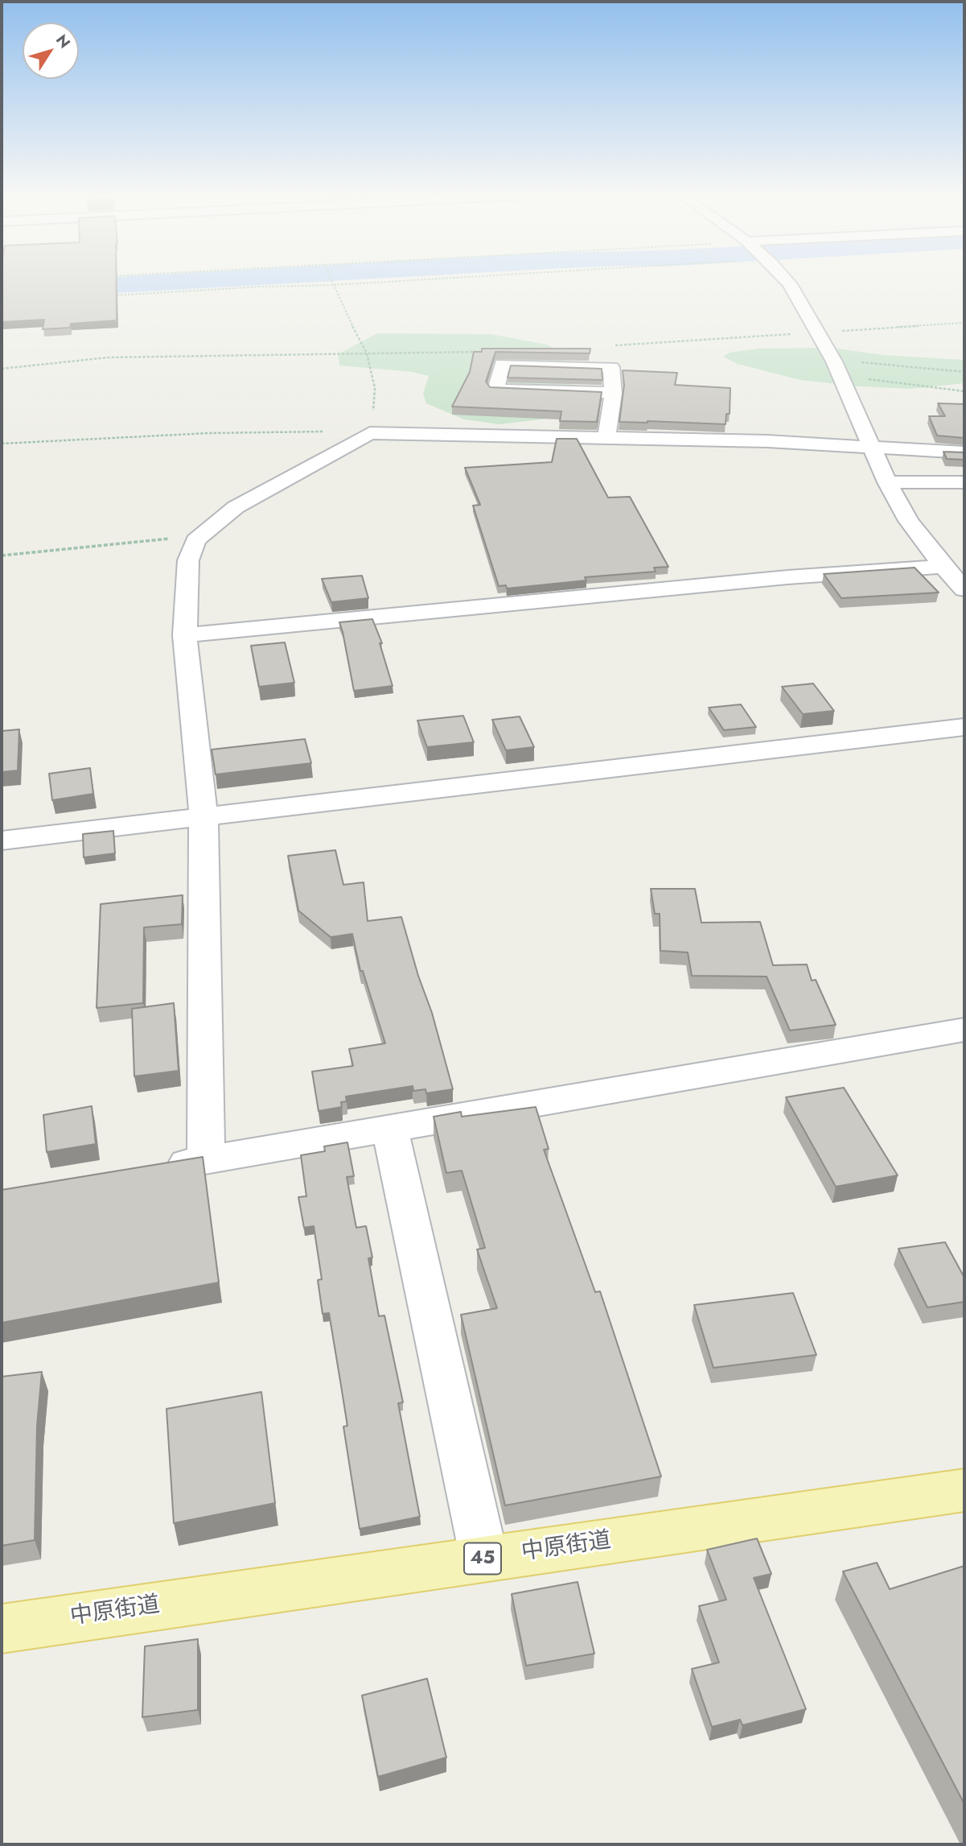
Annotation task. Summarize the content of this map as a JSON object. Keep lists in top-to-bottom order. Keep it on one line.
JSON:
{"streets":{"main road":["中原街道","45"]},"north":"top right"}
